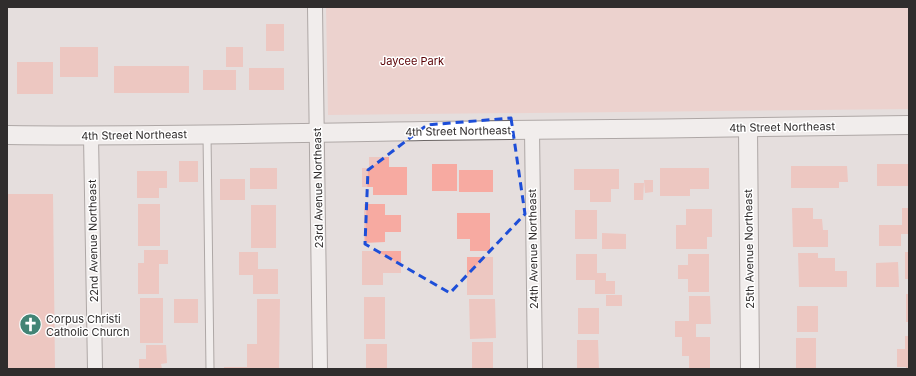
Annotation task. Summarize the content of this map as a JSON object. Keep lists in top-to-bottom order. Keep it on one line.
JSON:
{"streets":{"street":["4th Street Northeast","23rd Avenue Northeast","22nd Avenue Northeast","24th Avenue Northeast","25th Avenue Northeast"]},"crossings":[["4th Street Northeast","23rd Avenue Northeast"],["4th Street Northeast","22nd Avenue Northeast"],["4th Street Northeast","24th Avenue Northeast"],["4th Street Northeast","25th Avenue Northeast"]],"parks":["Jaycee Park"],"places":{"church":["Corpus Christi Catholic Church"]}}
